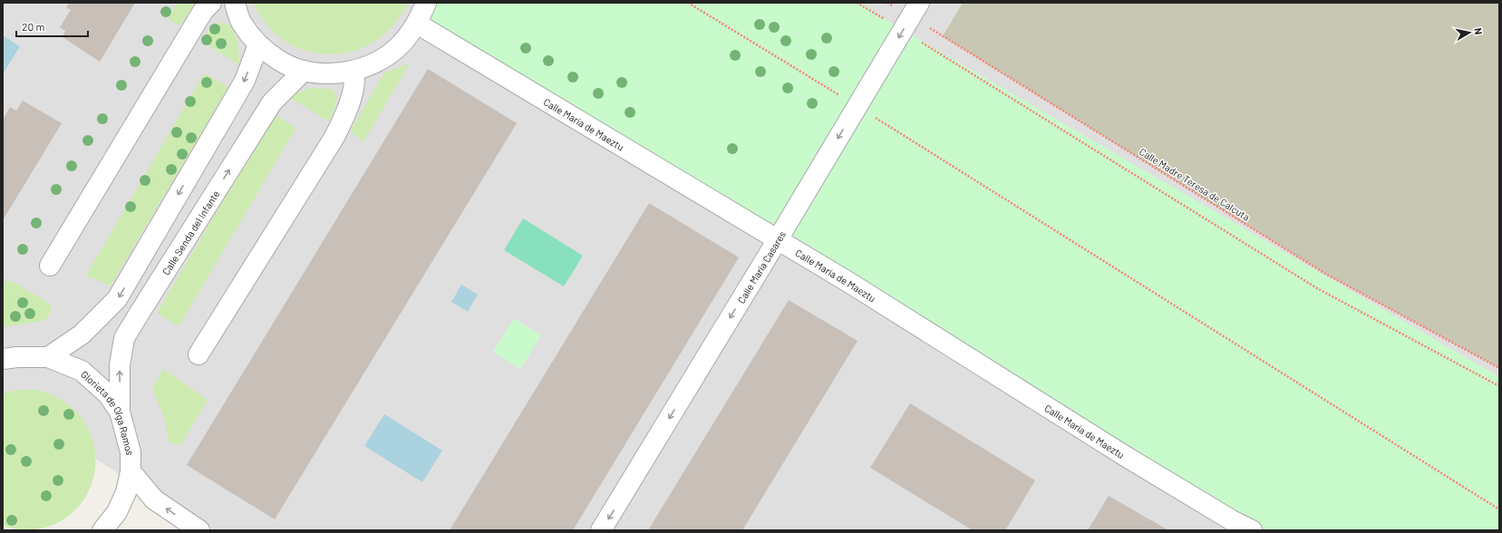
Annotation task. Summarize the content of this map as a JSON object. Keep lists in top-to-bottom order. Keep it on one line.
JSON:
{"streets":{"street":["Calle María de Maeztu","Calle Senda del Infante","Calle María Casares","Glorieta de Olga Ramos"],"path":["Calle Madre Teresa de Calcuta"]},"crossings":[["Calle María de Maeztu","Calle María Casares"],["Calle Madre Teresa de Calcuta","Calle María Casares"],["Calle Senda del Infante","Glorieta de Olga Ramos"]],"one_way":["Calle María Casares"],"scale_bar":"20 m","north":"right"}
